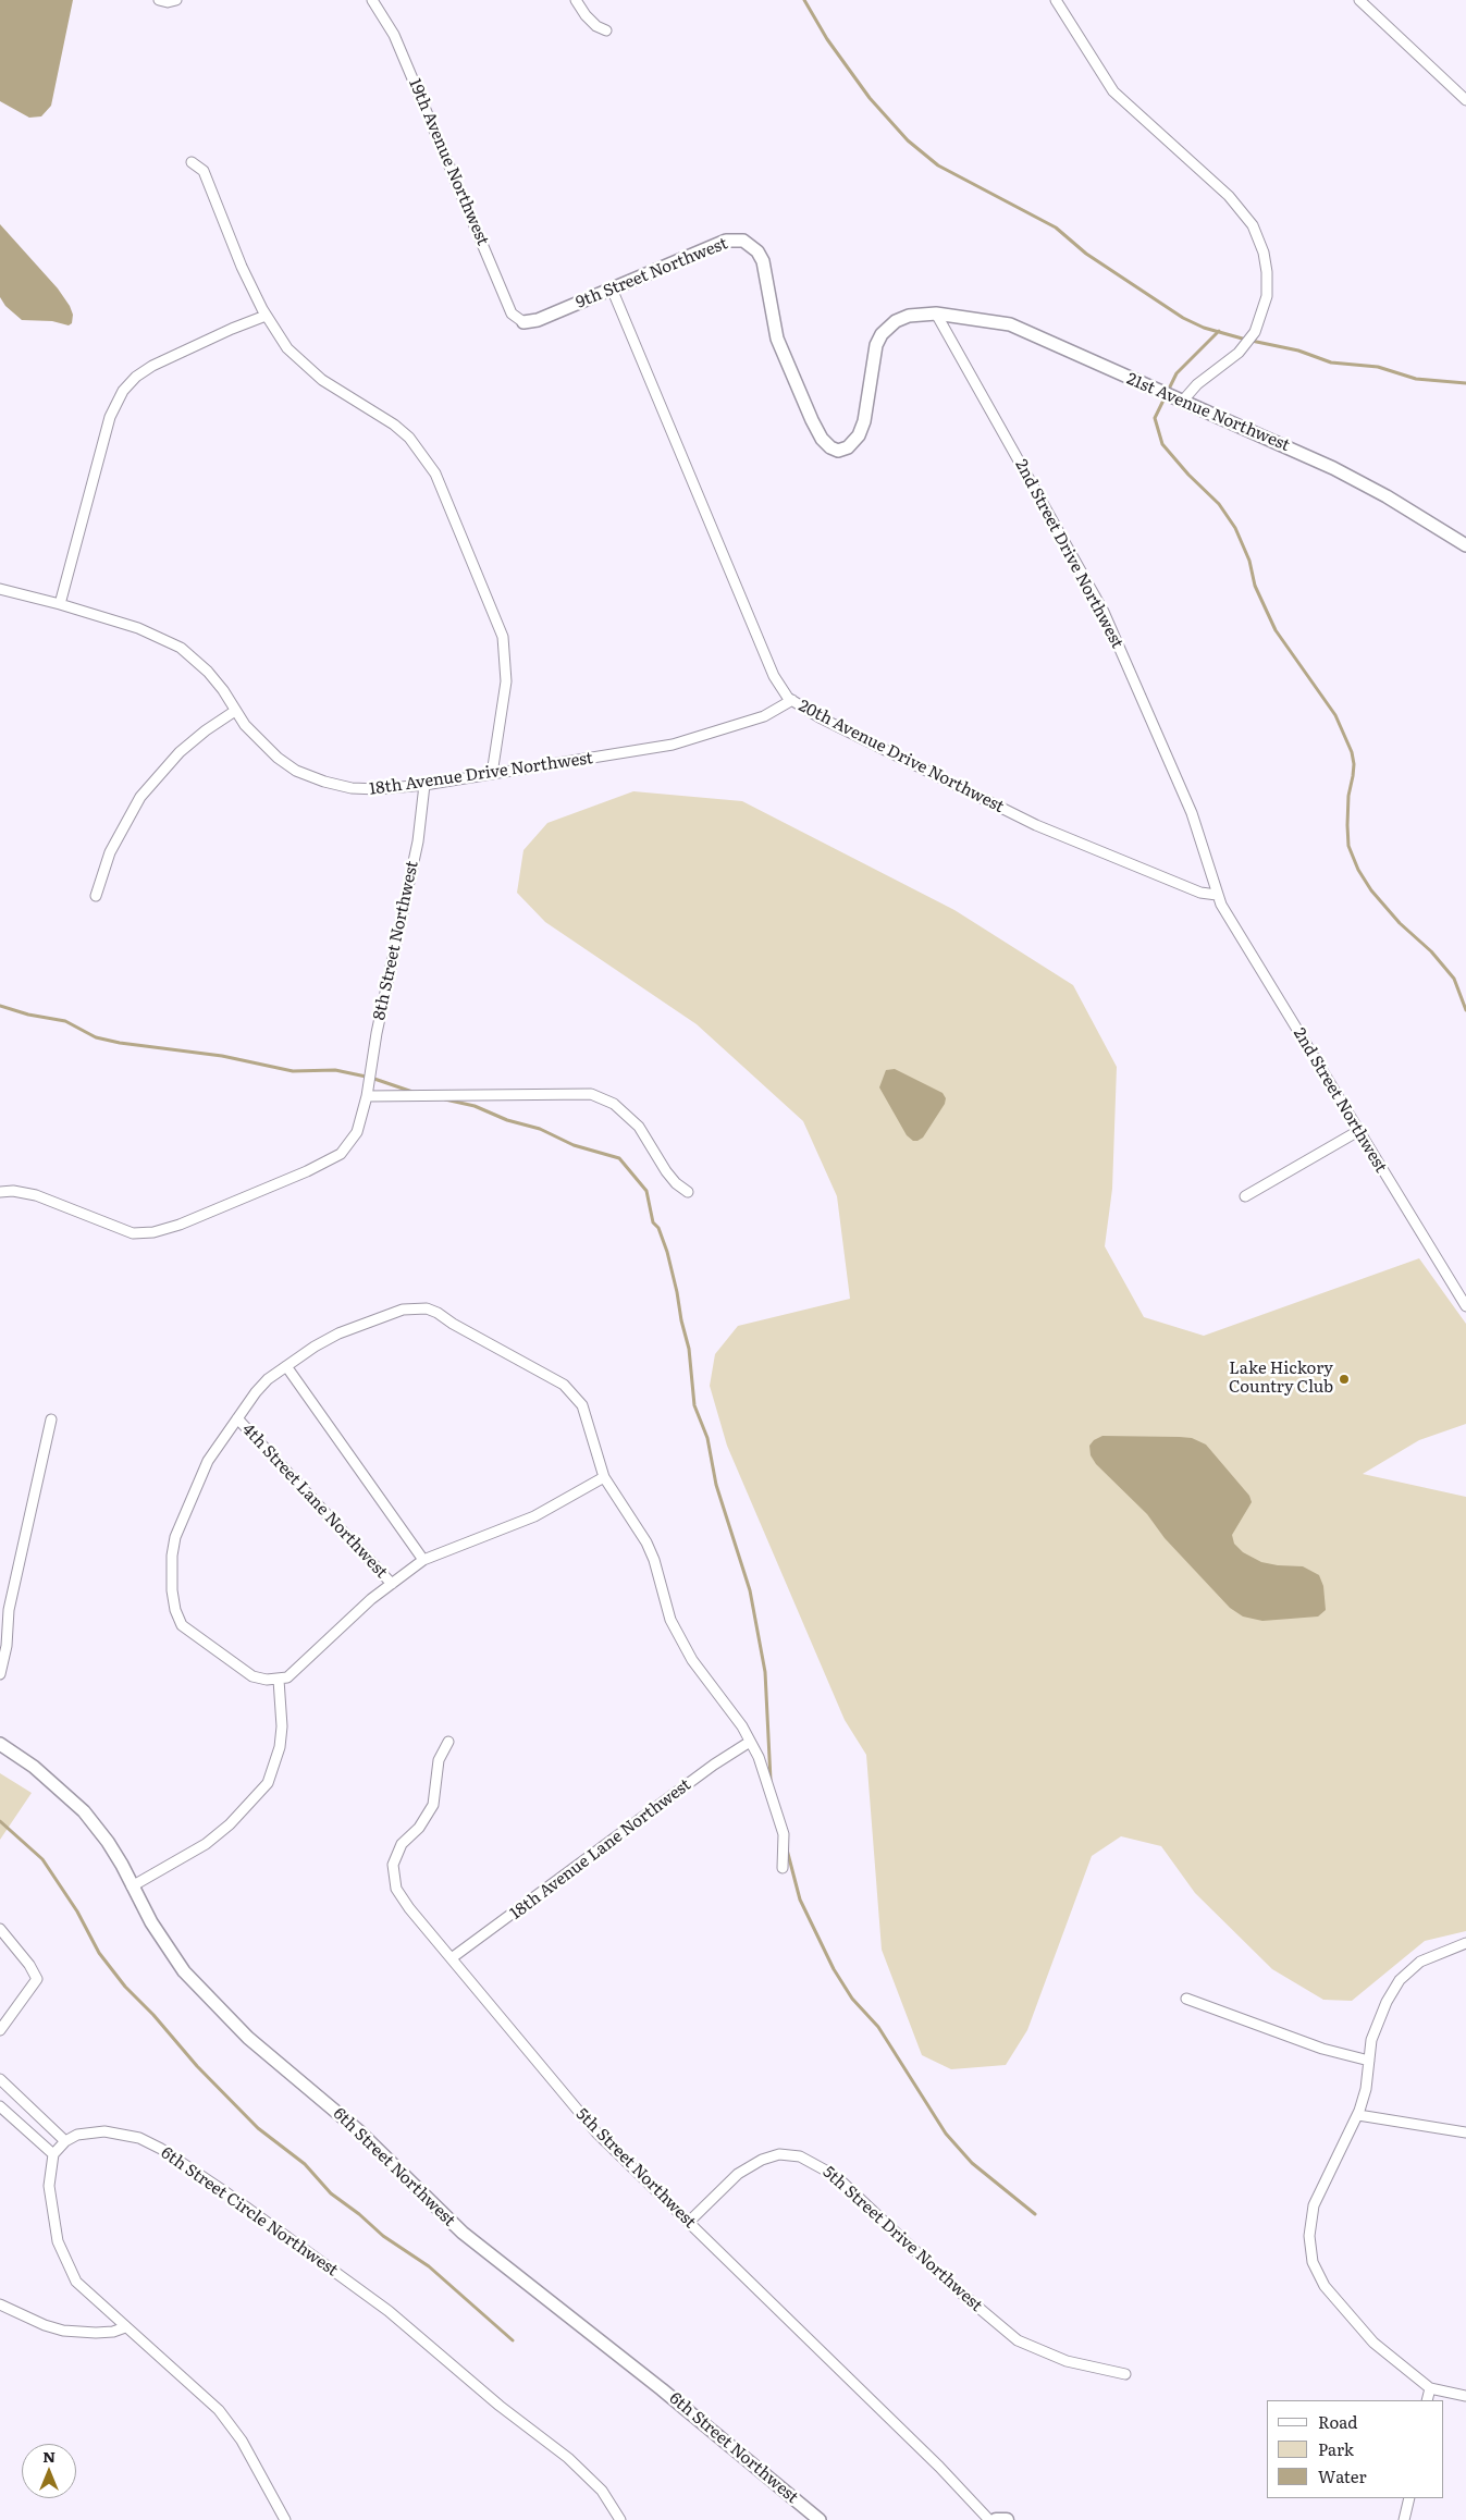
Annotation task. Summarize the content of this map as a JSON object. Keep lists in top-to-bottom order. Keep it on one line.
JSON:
{"streets":{"street":["19th Avenue Northwest","9th Street Northwest","21st Avenue Northwest","2nd Street Drive Northwest","20th Avenue Drive Northwest","18th Avenue Drive Northwest","8th Street Northwest","2nd Street Northwest","4th Street Lane Northwest","18th Avenue Lane Northwest","6th Street Northwest","5th Street Northwest","6th Street Circle Northwest","5th Street Drive Northwest"]},"crossings":[["19th Avenue Northwest","9th Street Northwest"],["9th Street Northwest","21st Avenue Northwest"],["9th Street Northwest","2nd Street Drive Northwest"],["9th Street Northwest","20th Avenue Drive Northwest"],["21st Avenue Northwest","2nd Street Drive Northwest"],["2nd Street Drive Northwest","20th Avenue Drive Northwest"],["2nd Street Drive Northwest","2nd Street Northwest"],["20th Avenue Drive Northwest","18th Avenue Drive Northwest"],["20th Avenue Drive Northwest","2nd Street Northwest"],["18th Avenue Drive Northwest","8th Street Northwest"],["18th Avenue Lane Northwest","5th Street Northwest"],["5th Street Northwest","5th Street Drive Northwest"]],"places":["Lake Hickory Country Club"],"legend":["Road","Park","Water"],"north":"top"}
